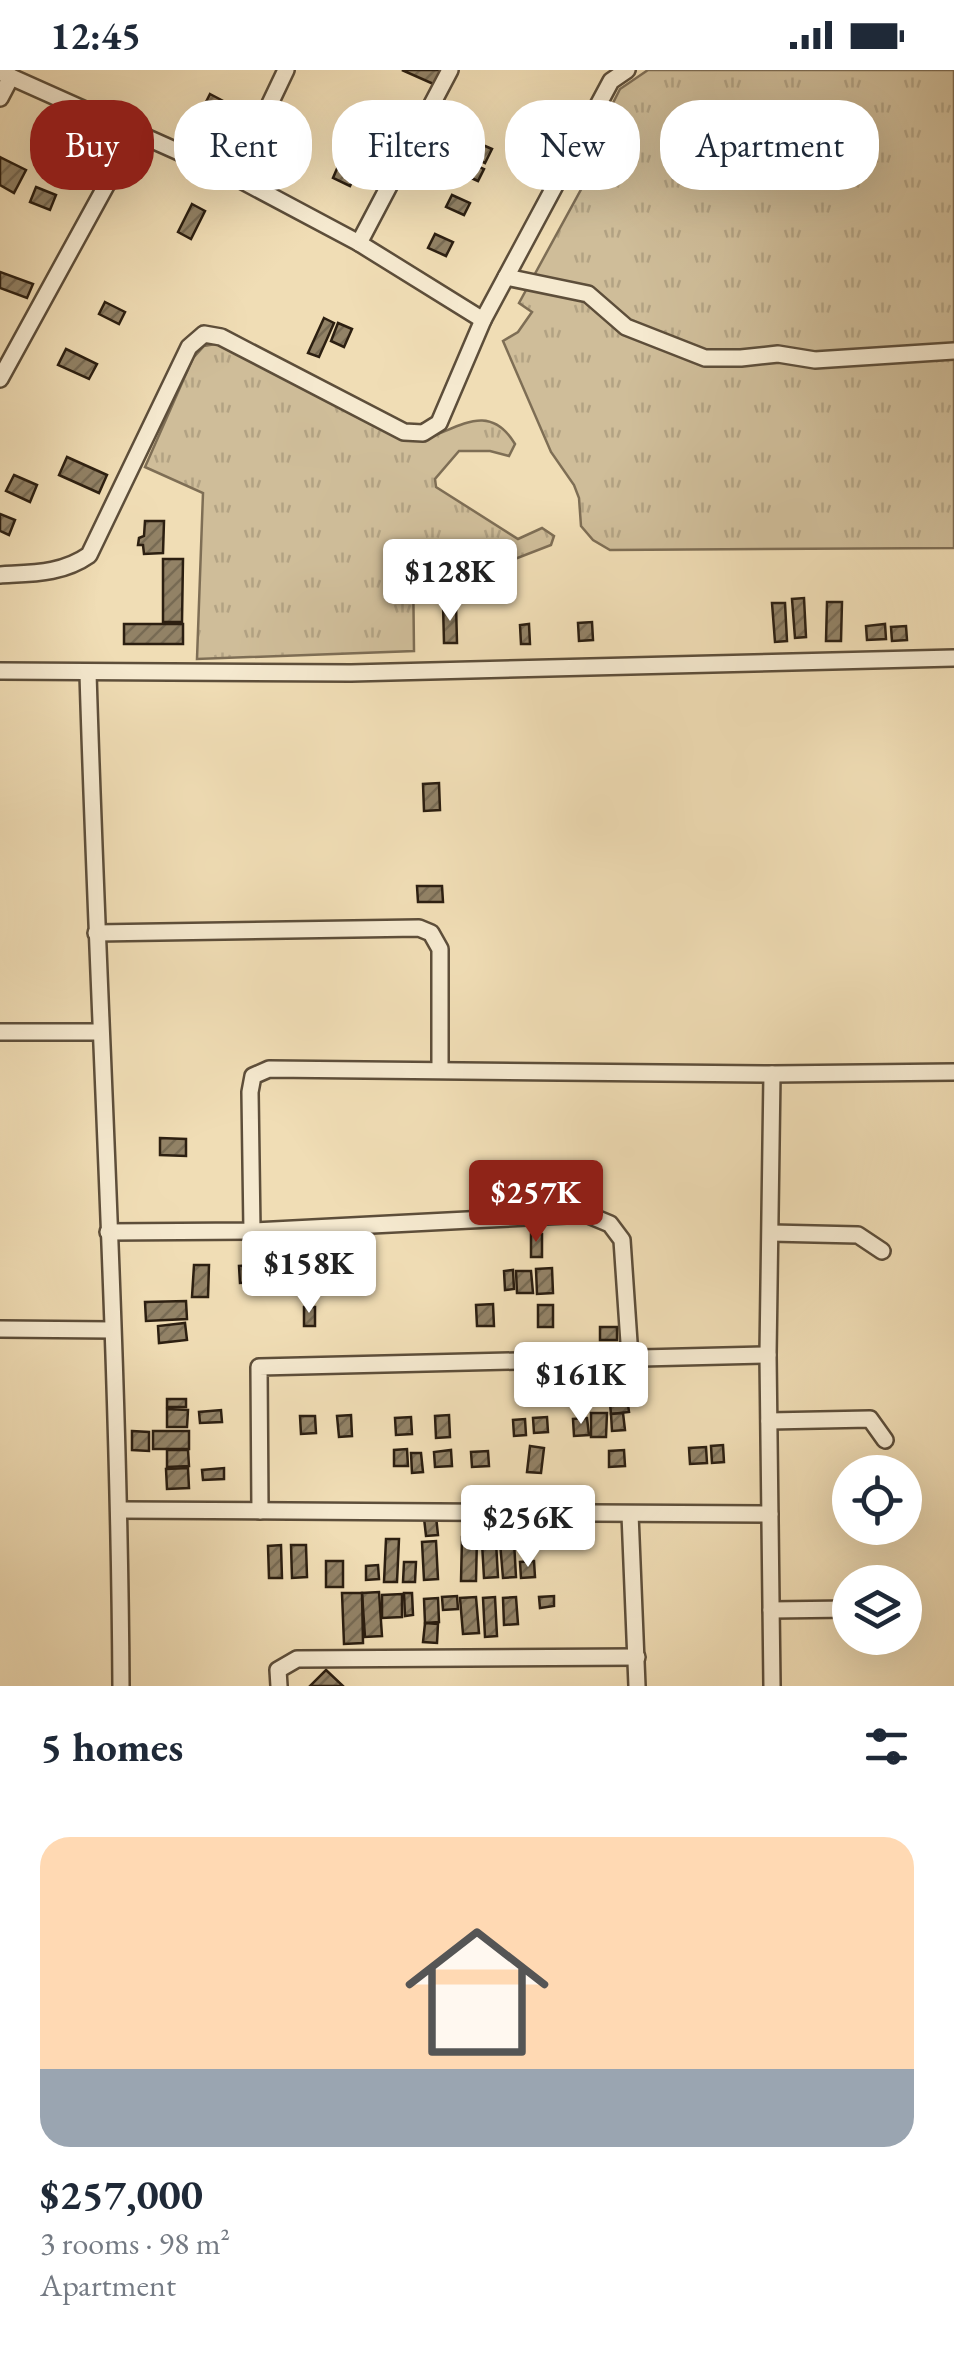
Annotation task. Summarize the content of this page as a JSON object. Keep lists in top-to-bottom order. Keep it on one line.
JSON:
{"page":{"status":"12:45","chip":["Buy","Rent","Filters","New","Apartment"],"price":["$128K","$257K","$158K","$161K","$256K"],"heading":"5 homes","list":[{"name":"$257,000","note":"3 rooms · 98 m² · Apartment"}]}}
